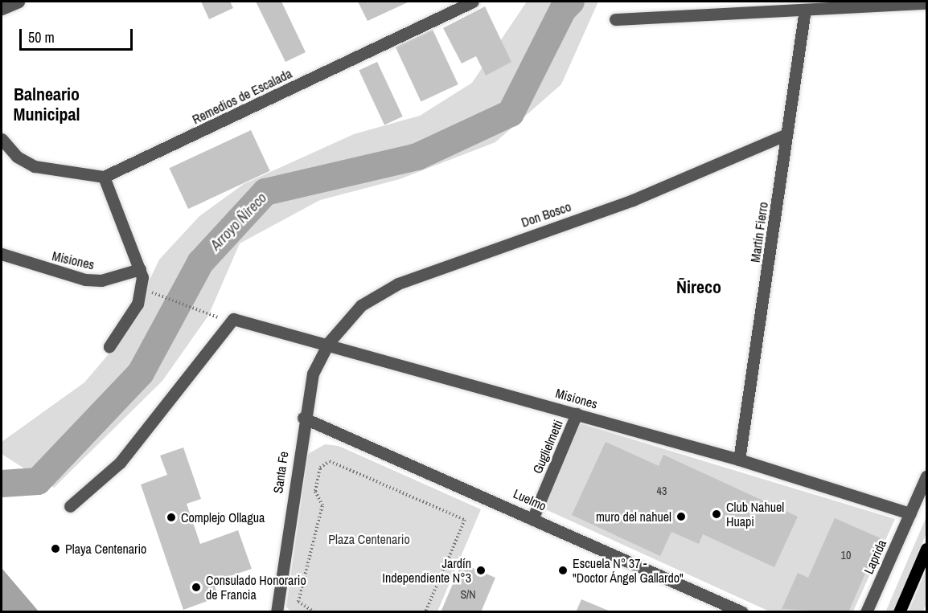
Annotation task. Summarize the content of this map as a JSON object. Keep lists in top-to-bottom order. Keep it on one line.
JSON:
{"streets":{"street":["Remedios de Escalada","Don Bosco","Martín Fierro","Misiones","Guglielmetti","Santa Fe","Luelmo","Laprida"]},"crossings":[["Don Bosco","Martín Fierro"],["Don Bosco","Misiones"],["Don Bosco","Santa Fe"],["Martín Fierro","Misiones"],["Misiones","Guglielmetti"],["Misiones","Santa Fe"],["Misiones","Laprida"],["Guglielmetti","Luelmo"],["Santa Fe","Luelmo"]],"districts":["Balneario Municipal","Ñireco"],"water":["Arroyo Ñireco"],"parks":["Plaza Centenario"],"places":["Club Nahuel Huapi","muro del nahuel","Complejo Ollagua","Playa Centenario","Jardín Independiente N°3","Escuela N° 37 - \"Doctor Ángel Gallardo\"","Consulado Honorario de Francia"],"house_numbers":["43","10","S/N"],"scale_bar":"50 m"}
